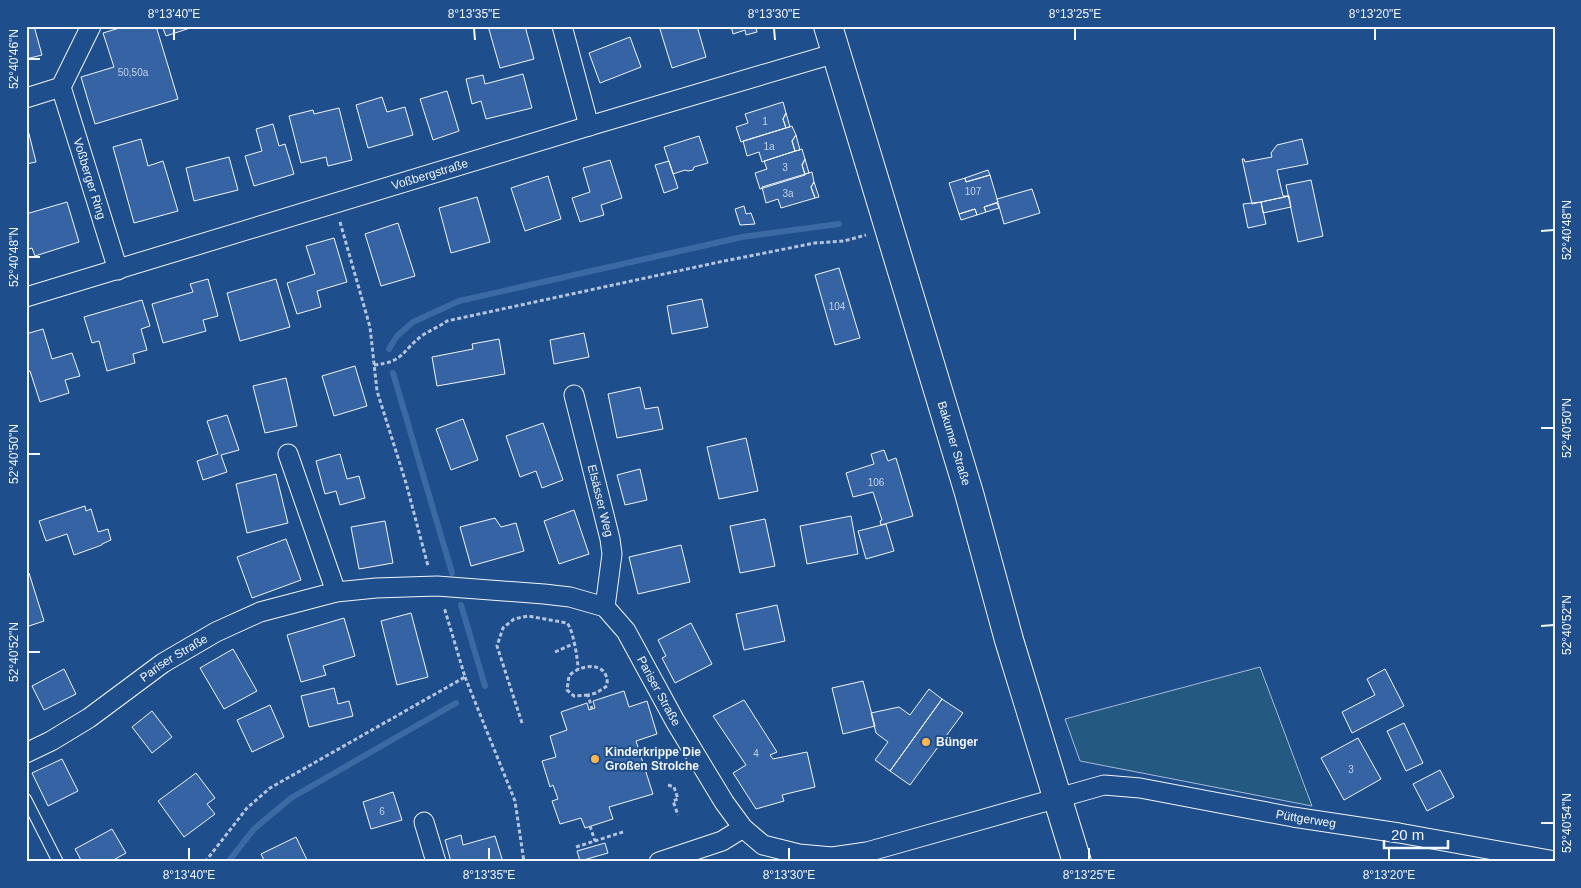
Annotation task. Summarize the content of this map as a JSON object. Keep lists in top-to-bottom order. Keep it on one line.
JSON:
{"streets":{"main road":["Bakumer Straße"],"street":["Voßbergstraße","Voßberger Ring","Elsässer Weg","Pariser Straße","Püttgerweg"]},"crossings":[["Voßbergstraße","Voßberger Ring"],["Voßbergstraße","Bakumer Straße"],["Bakumer Straße","Pariser Straße"],["Bakumer Straße","Püttgerweg"],["Elsässer Weg","Pariser Straße"],["Pariser Straße","Püttgerweg"]],"places":["Bünger","Kinderkrippe Die Großen Strolche"],"house_numbers":["50,50a","1","1a","3","107","3a","104","106","4","3","6"],"scale_bar":"20 m","coordinates":["8°13'40\"E","8°13'35\"E","8°13'30\"E","8°13'25\"E","8°13'20\"E","52°40'46\"N","52°40'48\"N","52°40'50\"N","52°40'52\"N","52°40'54\"N"]}
